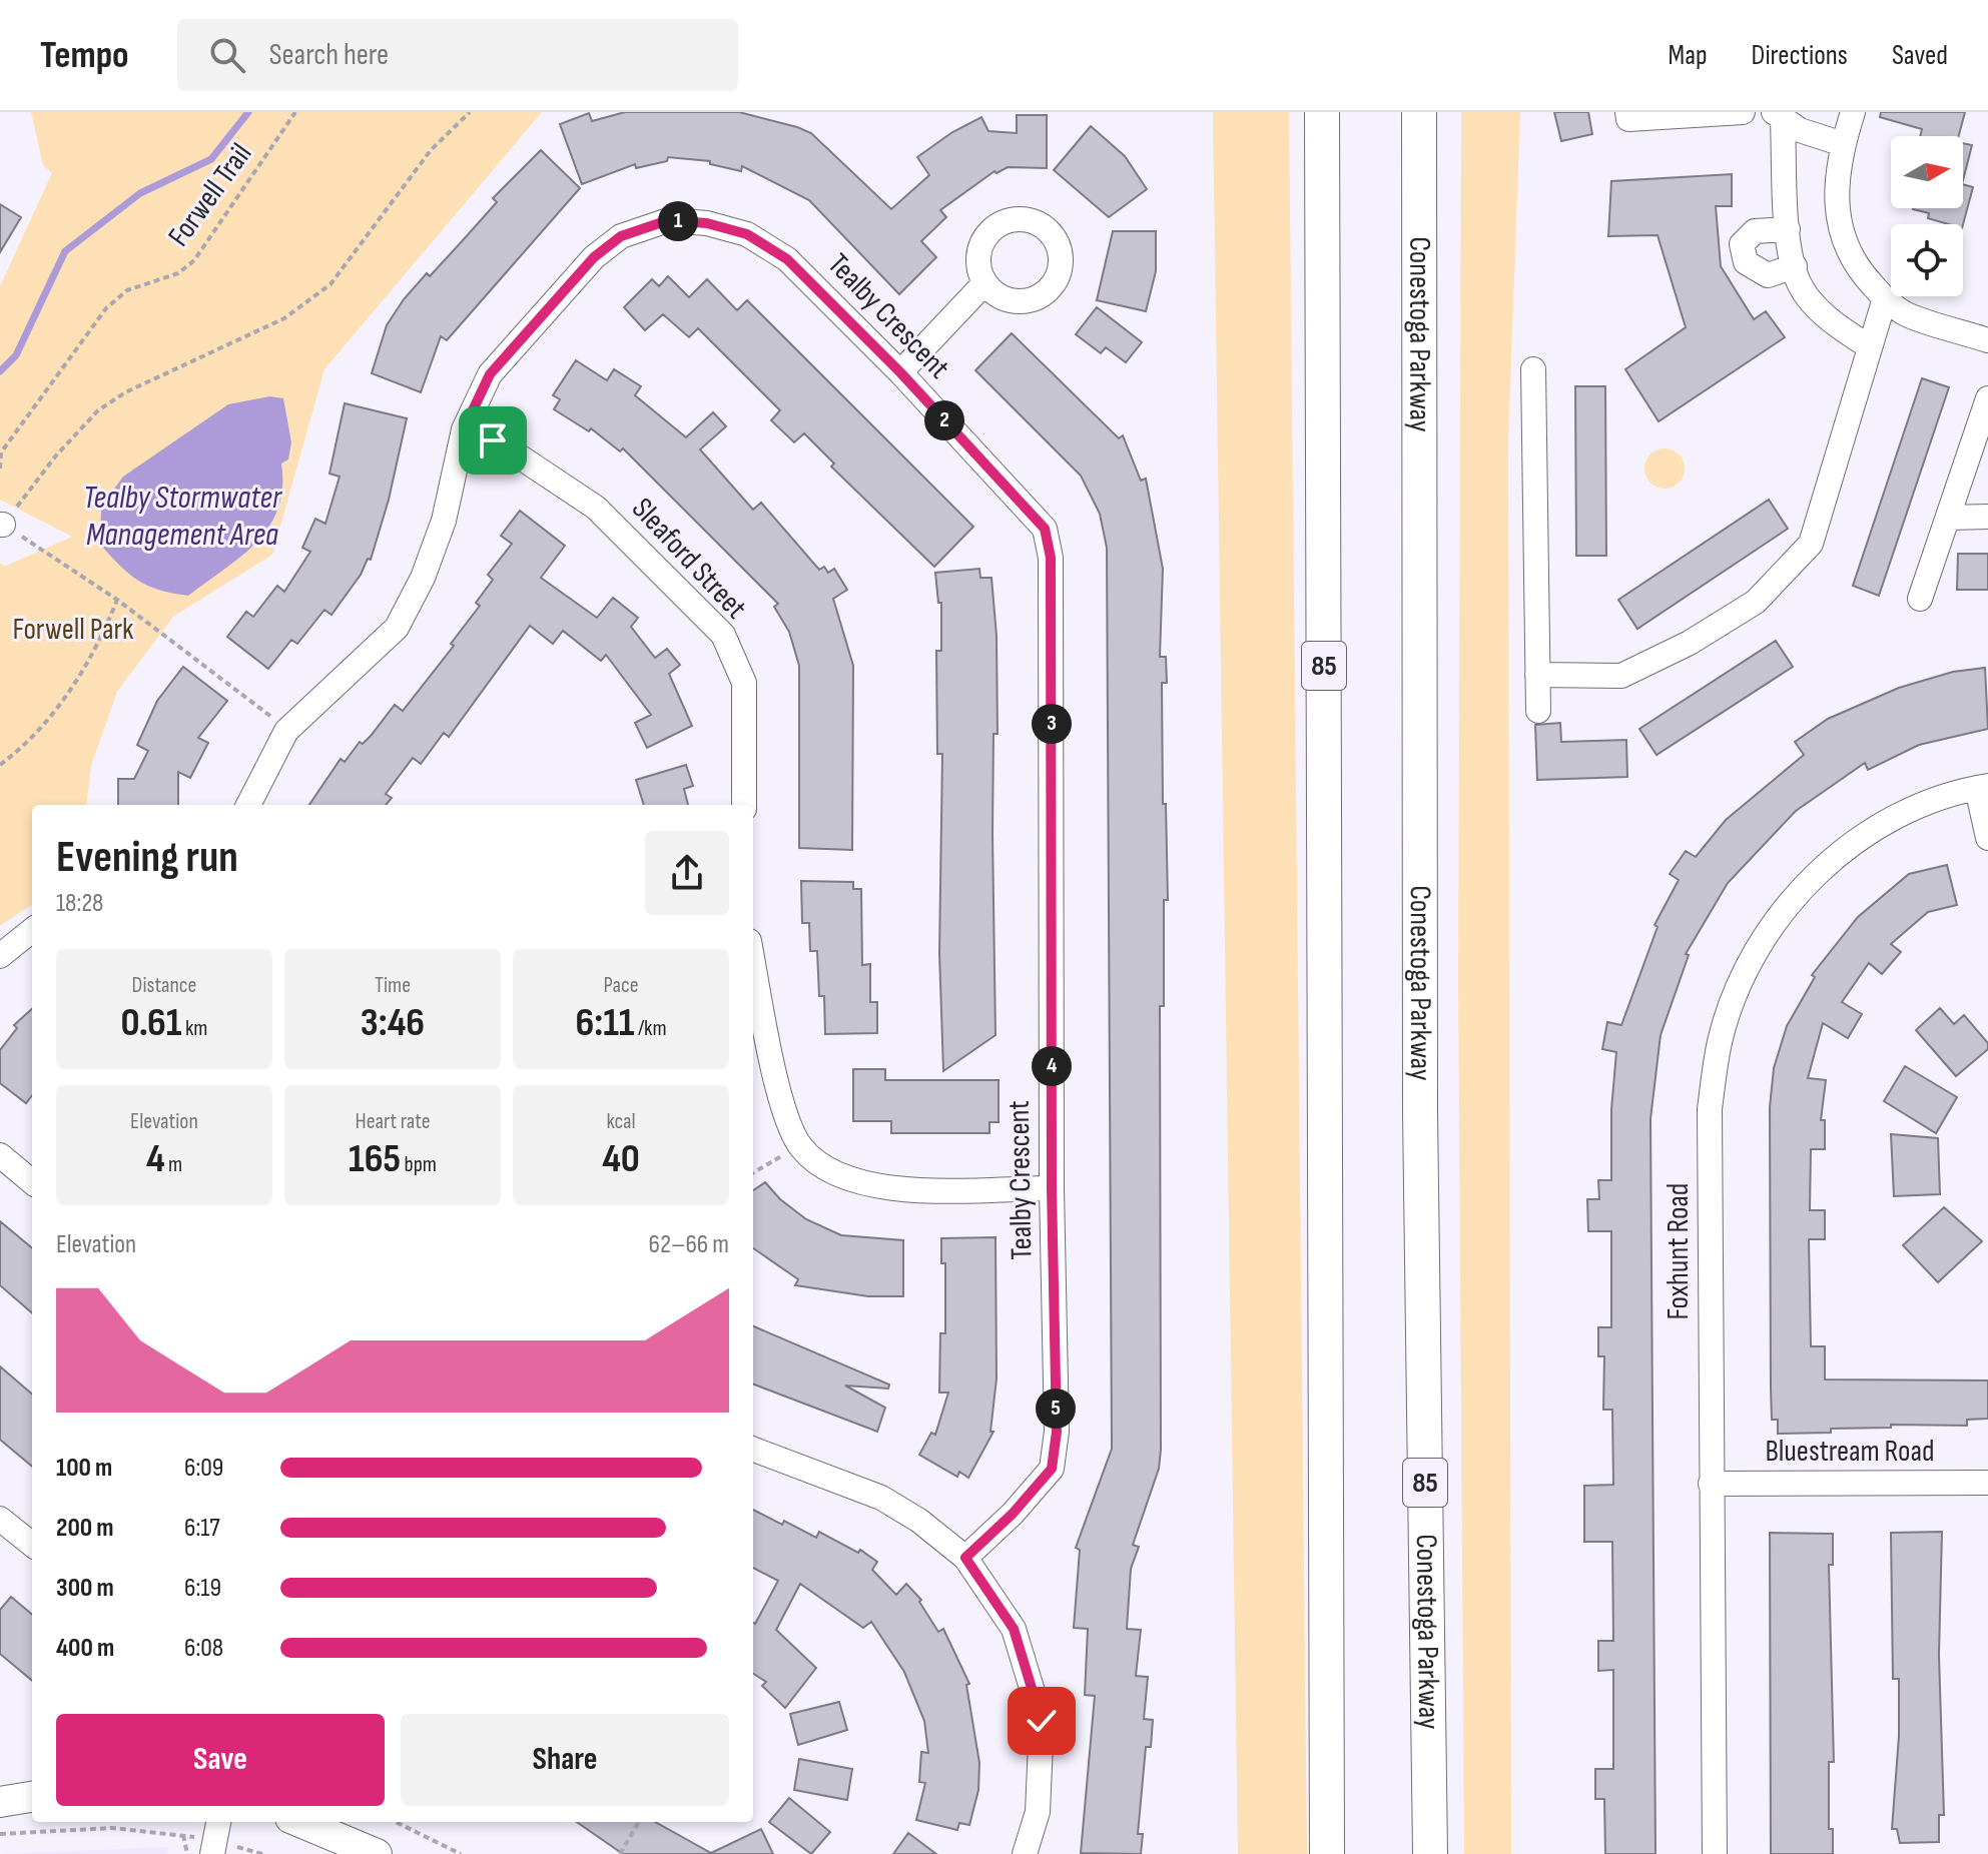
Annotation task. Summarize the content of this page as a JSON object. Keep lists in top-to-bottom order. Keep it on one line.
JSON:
{"streets":{"highway":["Conestoga Parkway","85"],"street":["Tealby Crescent","Sleaford Street","Foxhunt Road","Bluestream Road"],"path":["Forwell Trail"]},"crossings":[["Tealby Crescent","Sleaford Street"],["Foxhunt Road","Bluestream Road"]],"water":["Tealby Stormwater Management Area"],"parks":["Forwell Park"],"north":"right","page":{"header":"Tempo","search":"Search here","nav":["Map","Directions","Saved"],"pins":["1","2","3","4","5"],"heading":["Evening run","18:28"],"stats":[["Distance","0.61 km"],["Time","3:46"],["Pace","6:11 /km"],["Elevation","4 m"],["Heart rate","165 bpm"],["kcal","40"]],"chart":["Elevation","62–66 m"],"list":[{"name":"100 m","note":"6:09"},{"name":"200 m","note":"6:17"},{"name":"300 m","note":"6:19"},{"name":"400 m","note":"6:08"}],"buttons":["Save","Share"]}}
